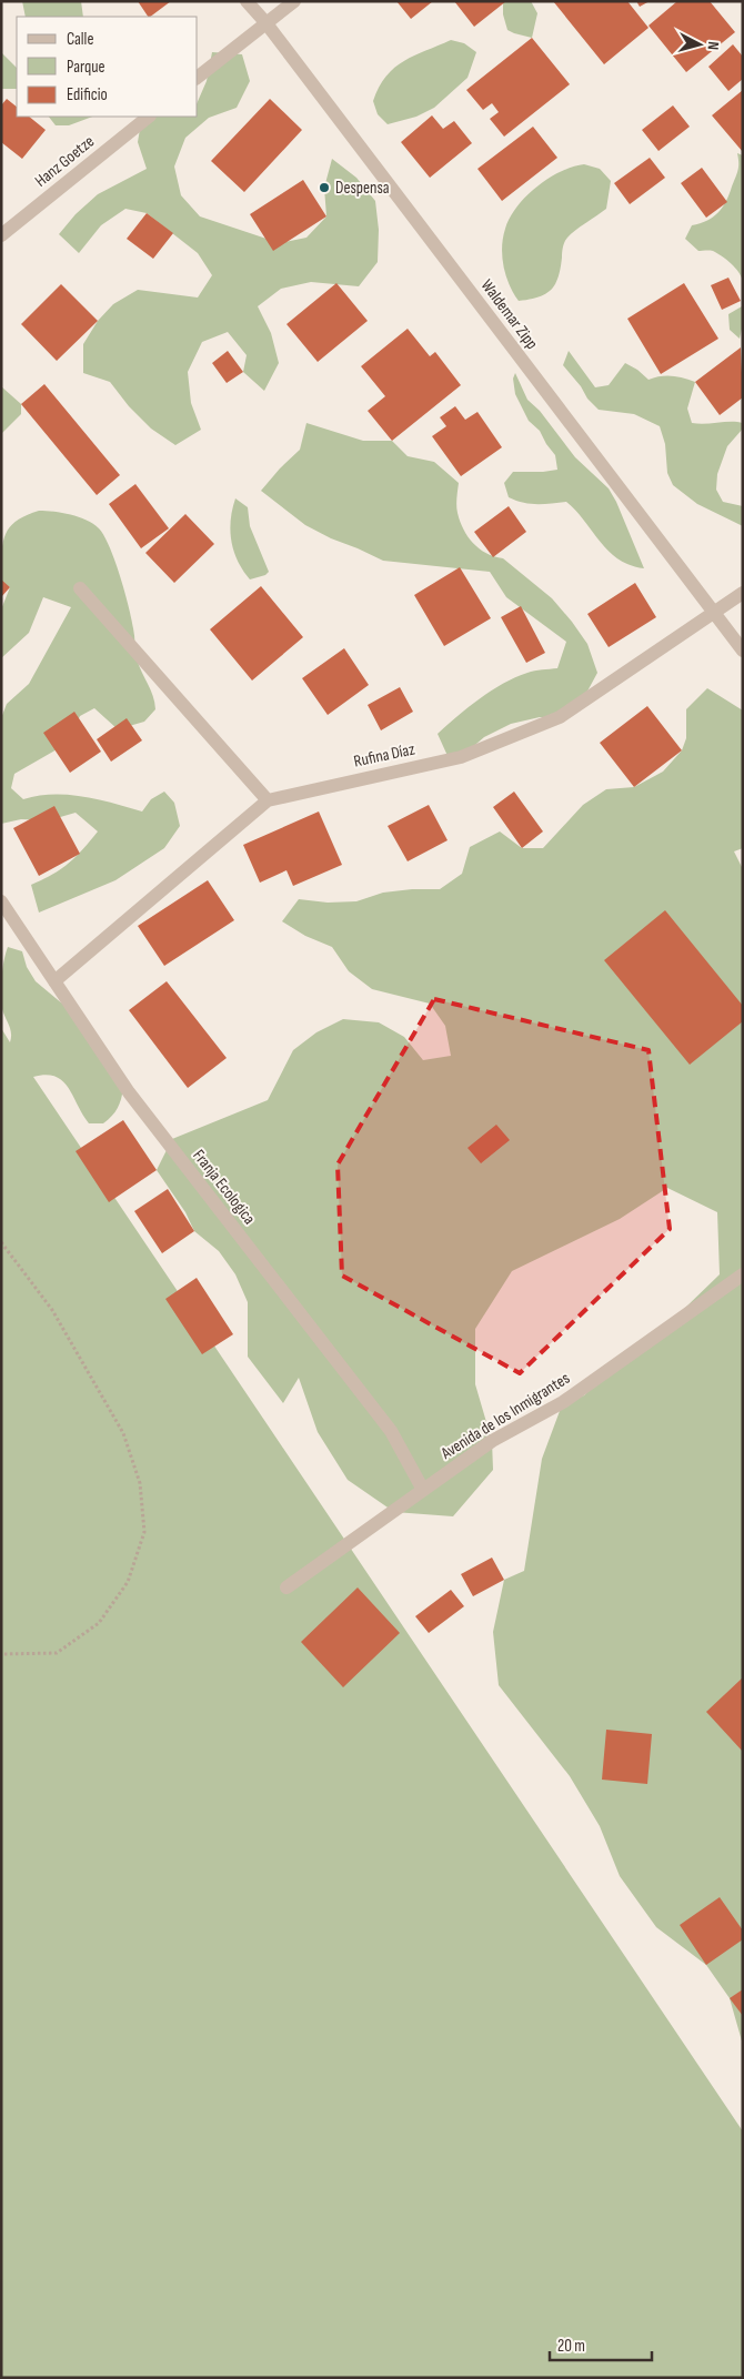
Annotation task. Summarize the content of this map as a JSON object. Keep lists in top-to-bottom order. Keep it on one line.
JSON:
{"streets":{"street":["Hanz Goetze","Waldemar Zipp","Rufina Díaz","Franja Ecologica","Avenida de los Inmigrantes"]},"crossings":[["Waldemar Zipp","Rufina Díaz"],["Rufina Díaz","Franja Ecologica"],["Franja Ecologica","Avenida de los Inmigrantes"]],"places":["Despensa"],"legend":["Calle","Parque","Edificio"],"scale_bar":"20 m","north":"right"}
